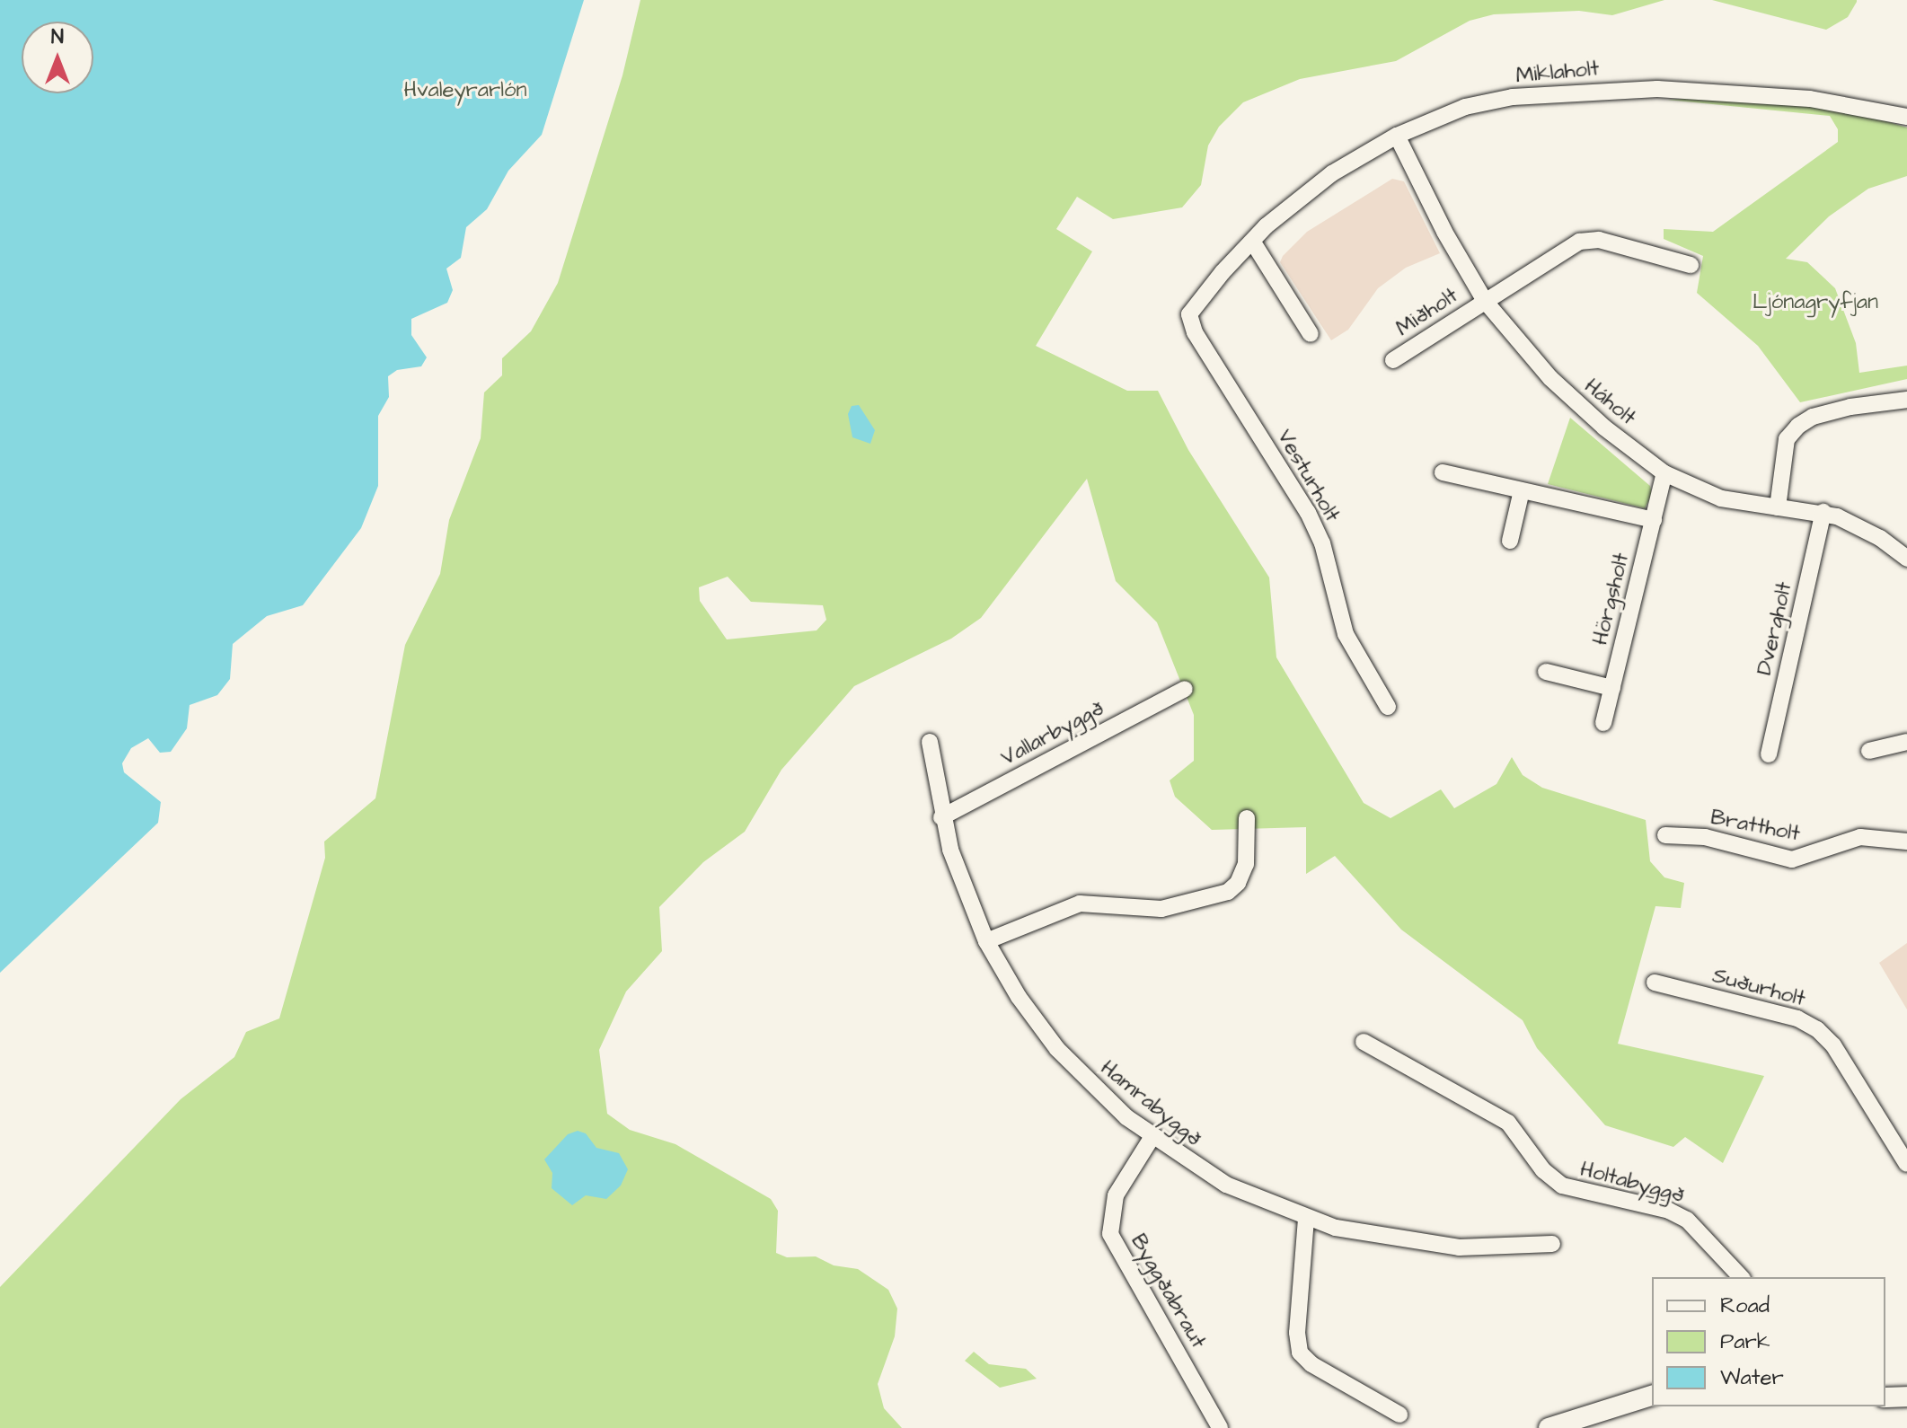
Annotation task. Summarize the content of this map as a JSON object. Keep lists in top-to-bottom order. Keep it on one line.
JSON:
{"streets":{"street":["Miklaholt","Miðholt","Háholt","Vesturholt","Hörgsholt","Dvergholt","Vallarbyggð","Brattholt","Suðurholt","Hamrabyggð","Holtabyggð","Byggðabraut"]},"crossings":[["Miklaholt","Háholt"],["Miklaholt","Vesturholt"],["Miðholt","Háholt"],["Háholt","Hörgsholt"],["Háholt","Dvergholt"],["Vallarbyggð","Hamrabyggð"],["Hamrabyggð","Byggðabraut"]],"parks":["Hvaleyrarlón","Ljónagryfjan"],"legend":["Road","Park","Water"],"north":"top"}
